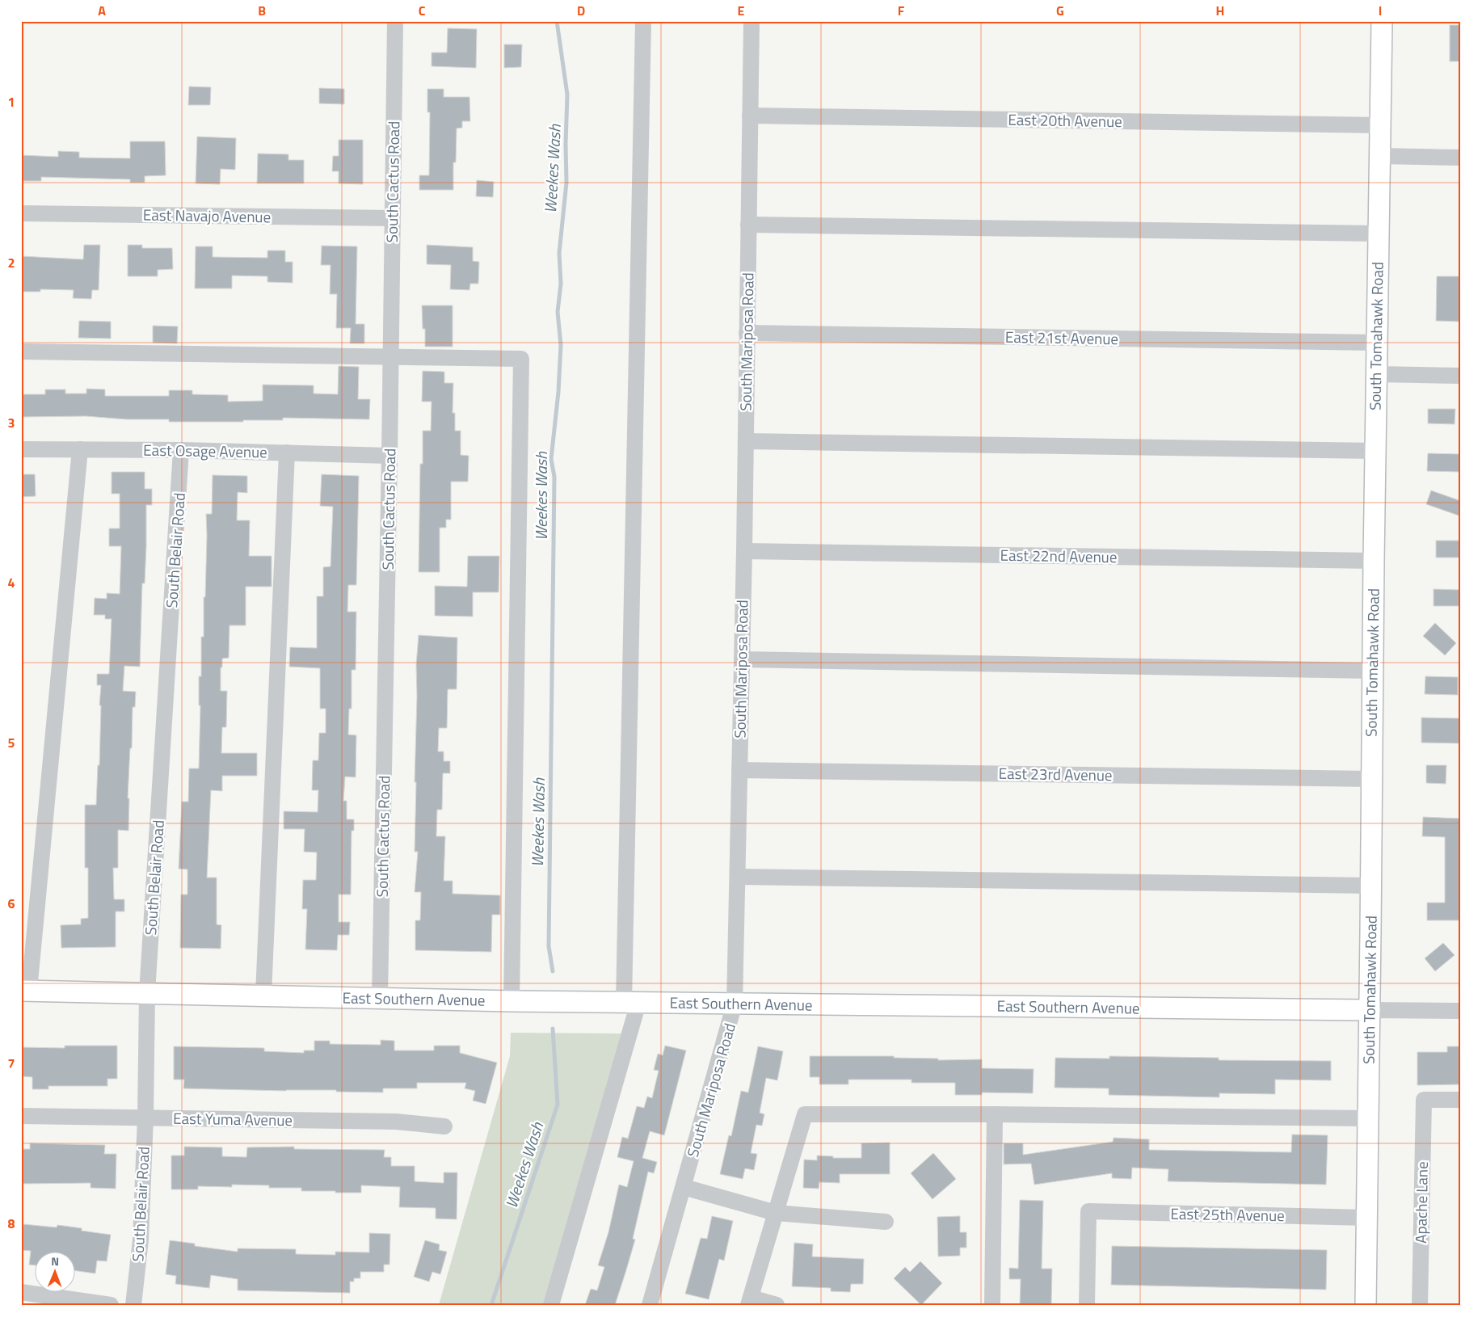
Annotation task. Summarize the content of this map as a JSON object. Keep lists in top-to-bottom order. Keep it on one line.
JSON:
{"streets":{"main road":["South Tomahawk Road","East Southern Avenue"],"street":["East 20th Avenue","South Cactus Road","East Navajo Avenue","East 21st Avenue","South Mariposa Road","East Osage Avenue","South Belair Road","East 22nd Avenue","East 23rd Avenue","East Yuma Avenue","Apache Lane","East 25th Avenue"]},"crossings":[["East 20th Avenue","South Tomahawk Road"],["East 20th Avenue","South Mariposa Road"],["South Cactus Road","East Navajo Avenue"],["South Cactus Road","East Osage Avenue"],["South Cactus Road","East Southern Avenue"],["South Tomahawk Road","East 21st Avenue"],["South Tomahawk Road","East 22nd Avenue"],["South Tomahawk Road","East 23rd Avenue"],["South Tomahawk Road","East Southern Avenue"],["South Tomahawk Road","East 25th Avenue"],["East 21st Avenue","South Mariposa Road"],["South Mariposa Road","East 22nd Avenue"],["South Mariposa Road","East 23rd Avenue"],["South Mariposa Road","East Southern Avenue"],["East Osage Avenue","South Belair Road"],["South Belair Road","East Southern Avenue"],["South Belair Road","East Yuma Avenue"]],"water":["Weekes Wash"],"north":"top","grid":{"columns":["A","B","C","D","E","F","G","H","I"],"rows":["1","2","3","4","5","6","7","8"]}}
